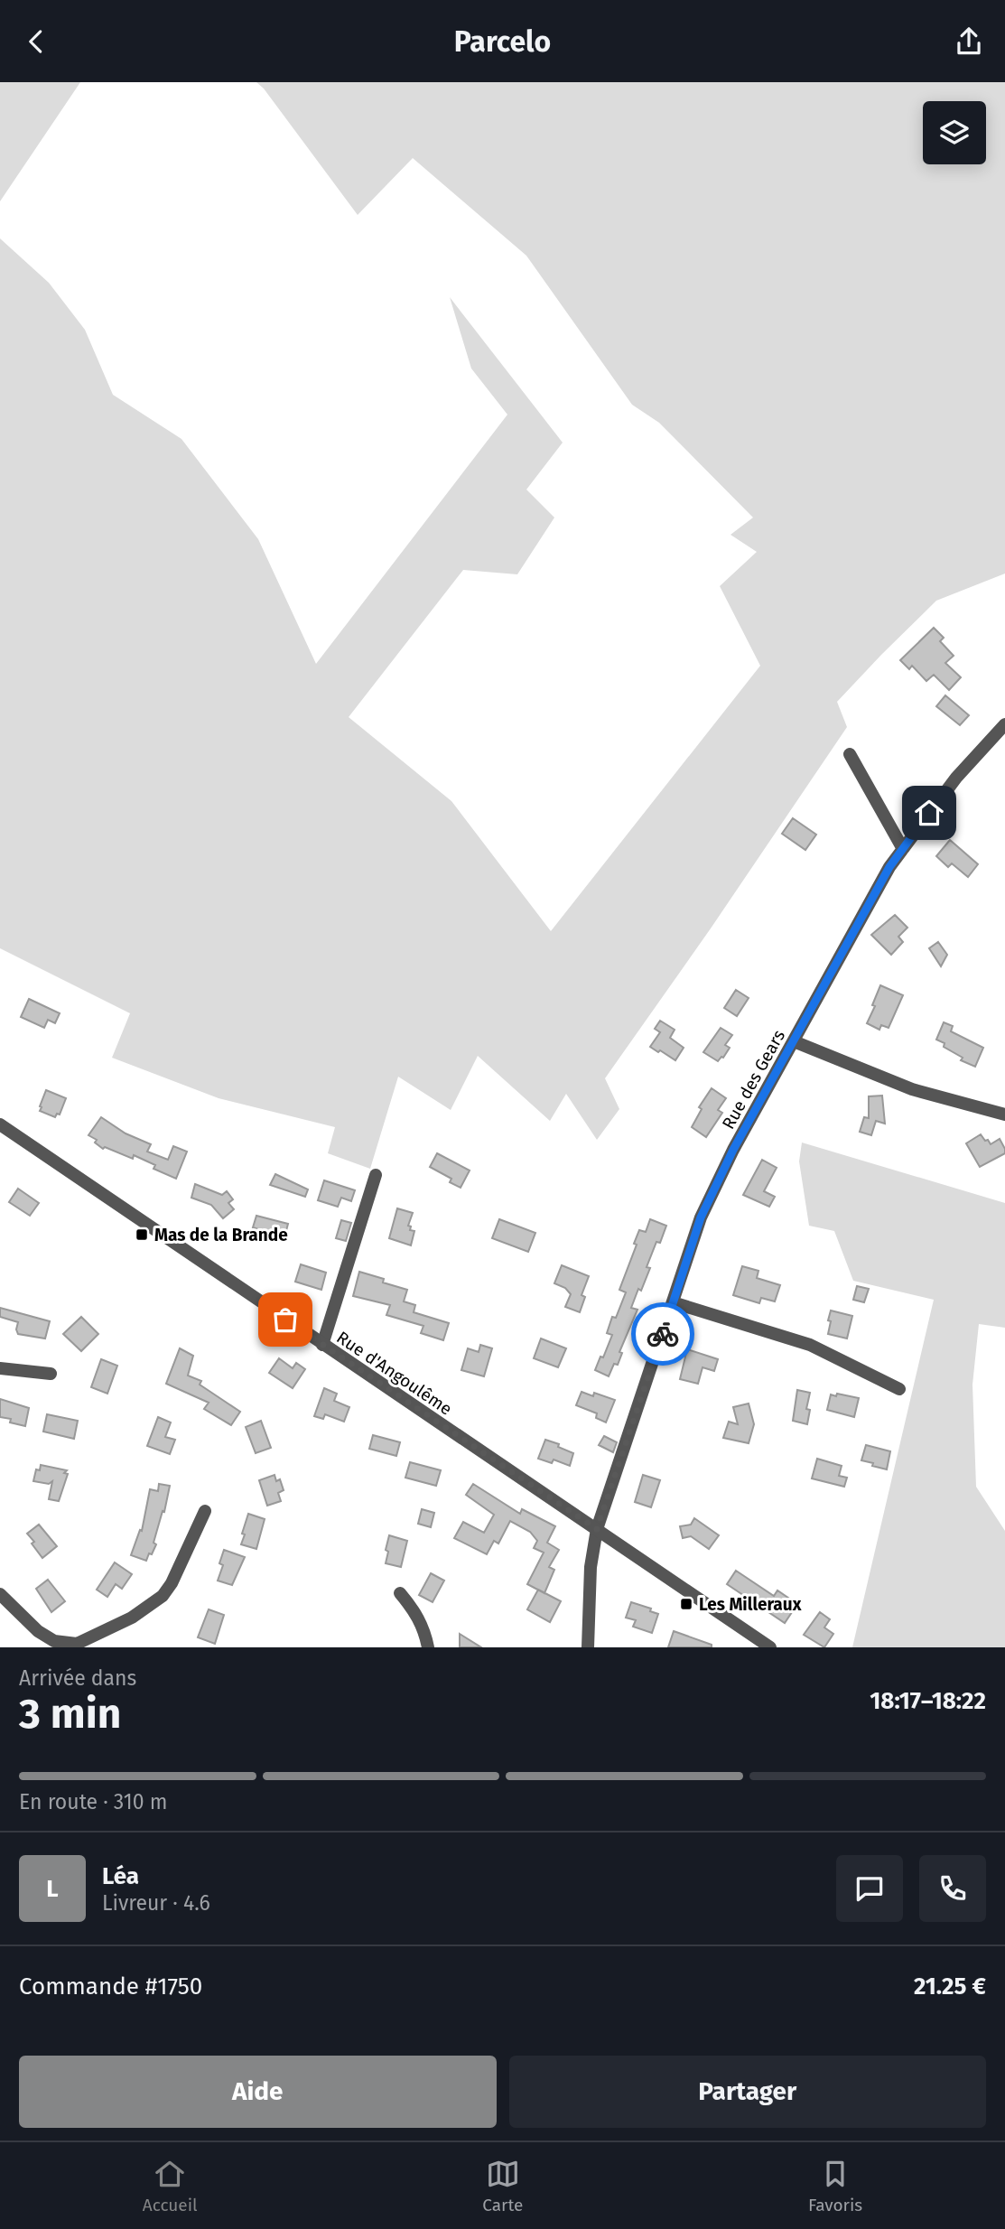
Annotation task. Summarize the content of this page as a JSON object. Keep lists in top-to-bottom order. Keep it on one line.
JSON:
{"streets":{"street":["Rue des Gears","Rue d'Angoulême"]},"crossings":[["Rue des Gears","Rue d'Angoulême"]],"places":{"transit":["Mas de la Brande","Les Milleraux"]},"page":{"header":"Parcelo","heading":["3 min","Arrivée dans","18:17–18:22"],"panel":["Léa","Livreur · 4.6","Commande #1750","21.25 €"],"bar":"En route · 310 m","round":"L","buttons":["Aide","Partager"],"tabs":["Accueil","Carte","Favoris"]}}
